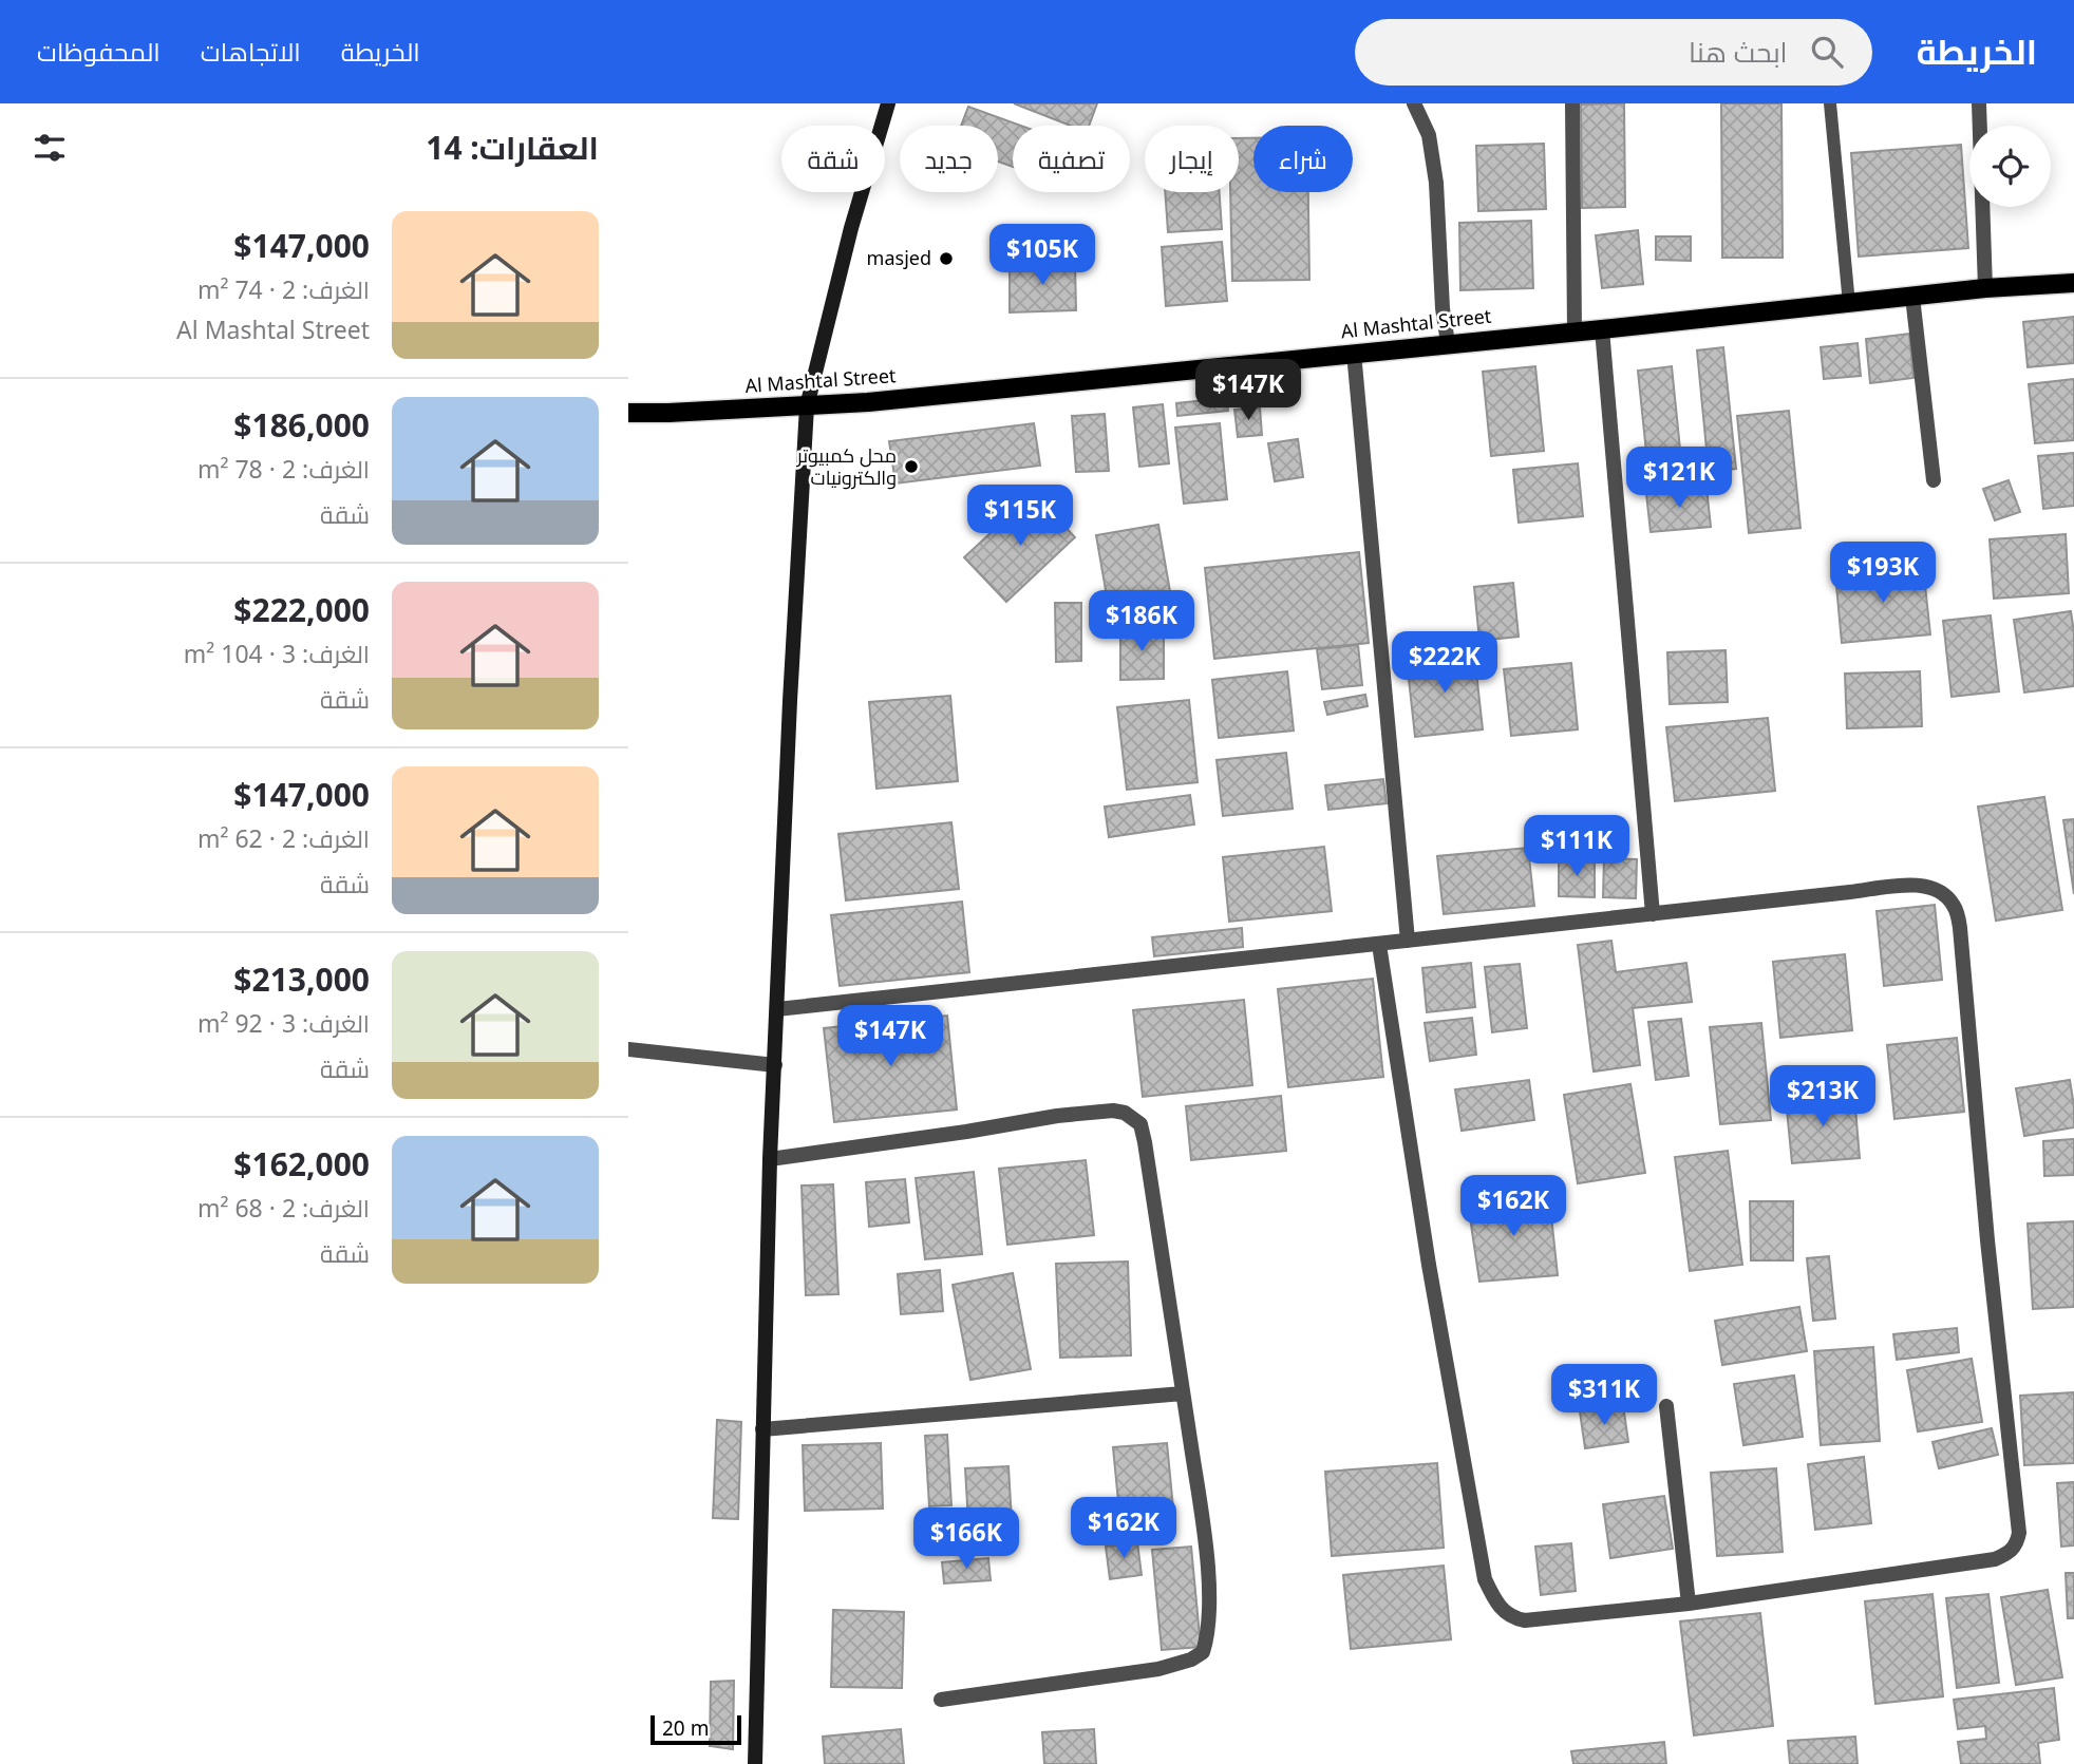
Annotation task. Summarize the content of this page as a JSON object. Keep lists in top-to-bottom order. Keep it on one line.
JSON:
{"streets":{"main road":["Al Mashtal Street"]},"places":["masjed","محل كمبيوتر والكترونيات"],"scale_bar":"20 m","page":{"header":"الخريطة","search":"ابحث هنا","nav":["الخريطة","الاتجاهات","المحفوظات"],"heading":"العقارات: 14","chip":["شراء","إيجار","تصفية","جديد","شقة"],"list":[{"name":"$147,000","note":"الغرف: 2 · 74 m² · Al Mashtal Street"},{"name":"$186,000","note":"الغرف: 2 · 78 m² · شقة"},{"name":"$222,000","note":"الغرف: 3 · 104 m² · شقة"},{"name":"$147,000","note":"الغرف: 2 · 62 m² · شقة"},{"name":"$213,000","note":"الغرف: 3 · 92 m² · شقة"},{"name":"$162,000","note":"الغرف: 2 · 68 m² · شقة"}],"price":["$105K","$147K","$121K","$115K","$193K","$186K","$222K","$111K","$147K","$213K","$162K","$311K","$162K","$166K"],"scale":"20 m"}}
